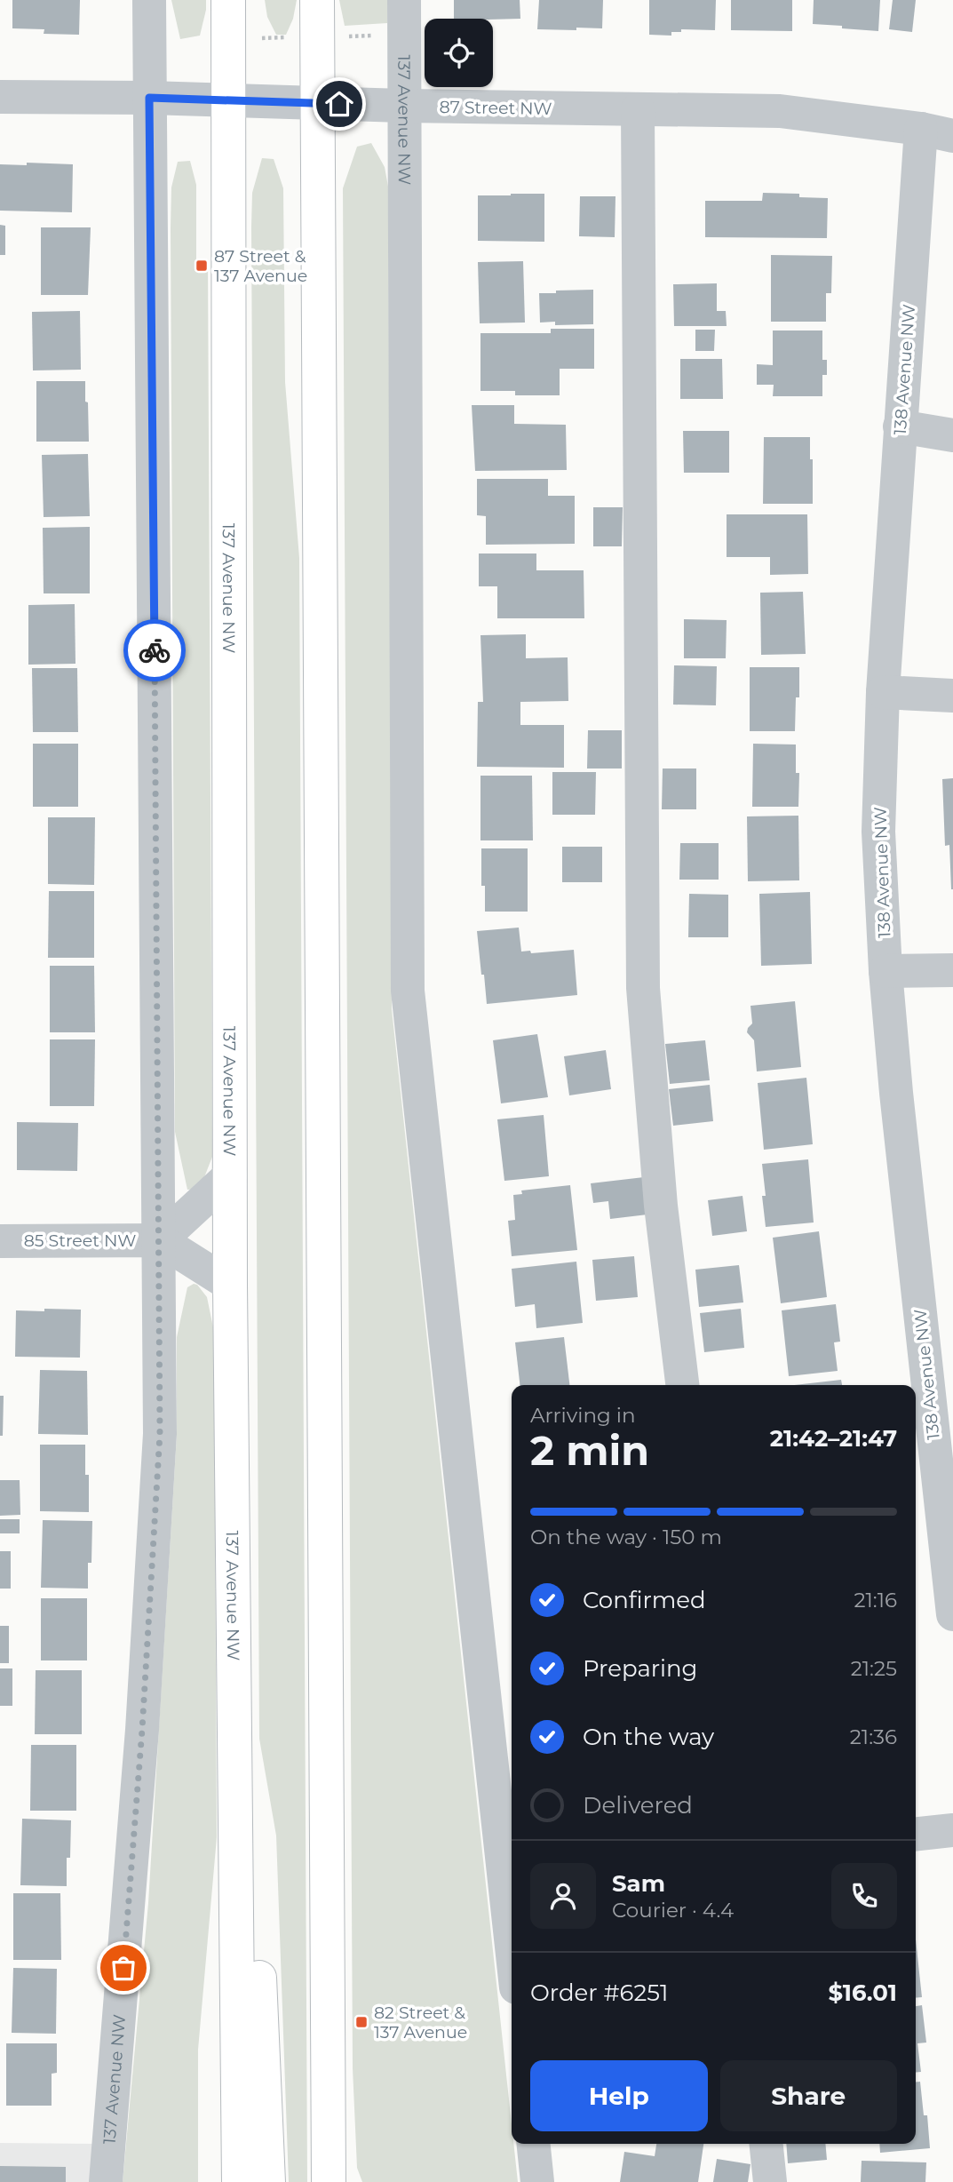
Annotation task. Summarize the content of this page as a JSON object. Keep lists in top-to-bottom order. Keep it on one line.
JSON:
{"streets":{"main road":["137 Avenue NW"],"street":["87 Street NW","138 Avenue NW","85 Street NW"]},"crossings":[["87 Street NW","137 Avenue NW"],["87 Street NW","138 Avenue NW"],["137 Avenue NW","85 Street NW"]],"places":{"transit":["87 Street & 137 Avenue","82 Street & 137 Avenue"]},"page":{"heading":["2 min","Arriving in","21:42–21:47"],"panel":["Sam","Courier · 4.4","Order #6251","$16.01"],"bar":"On the way · 150 m","list":[["Confirmed","21:16"],["Preparing","21:25"],["On the way","21:36"],"Delivered"],"buttons":["Help","Share"]}}
